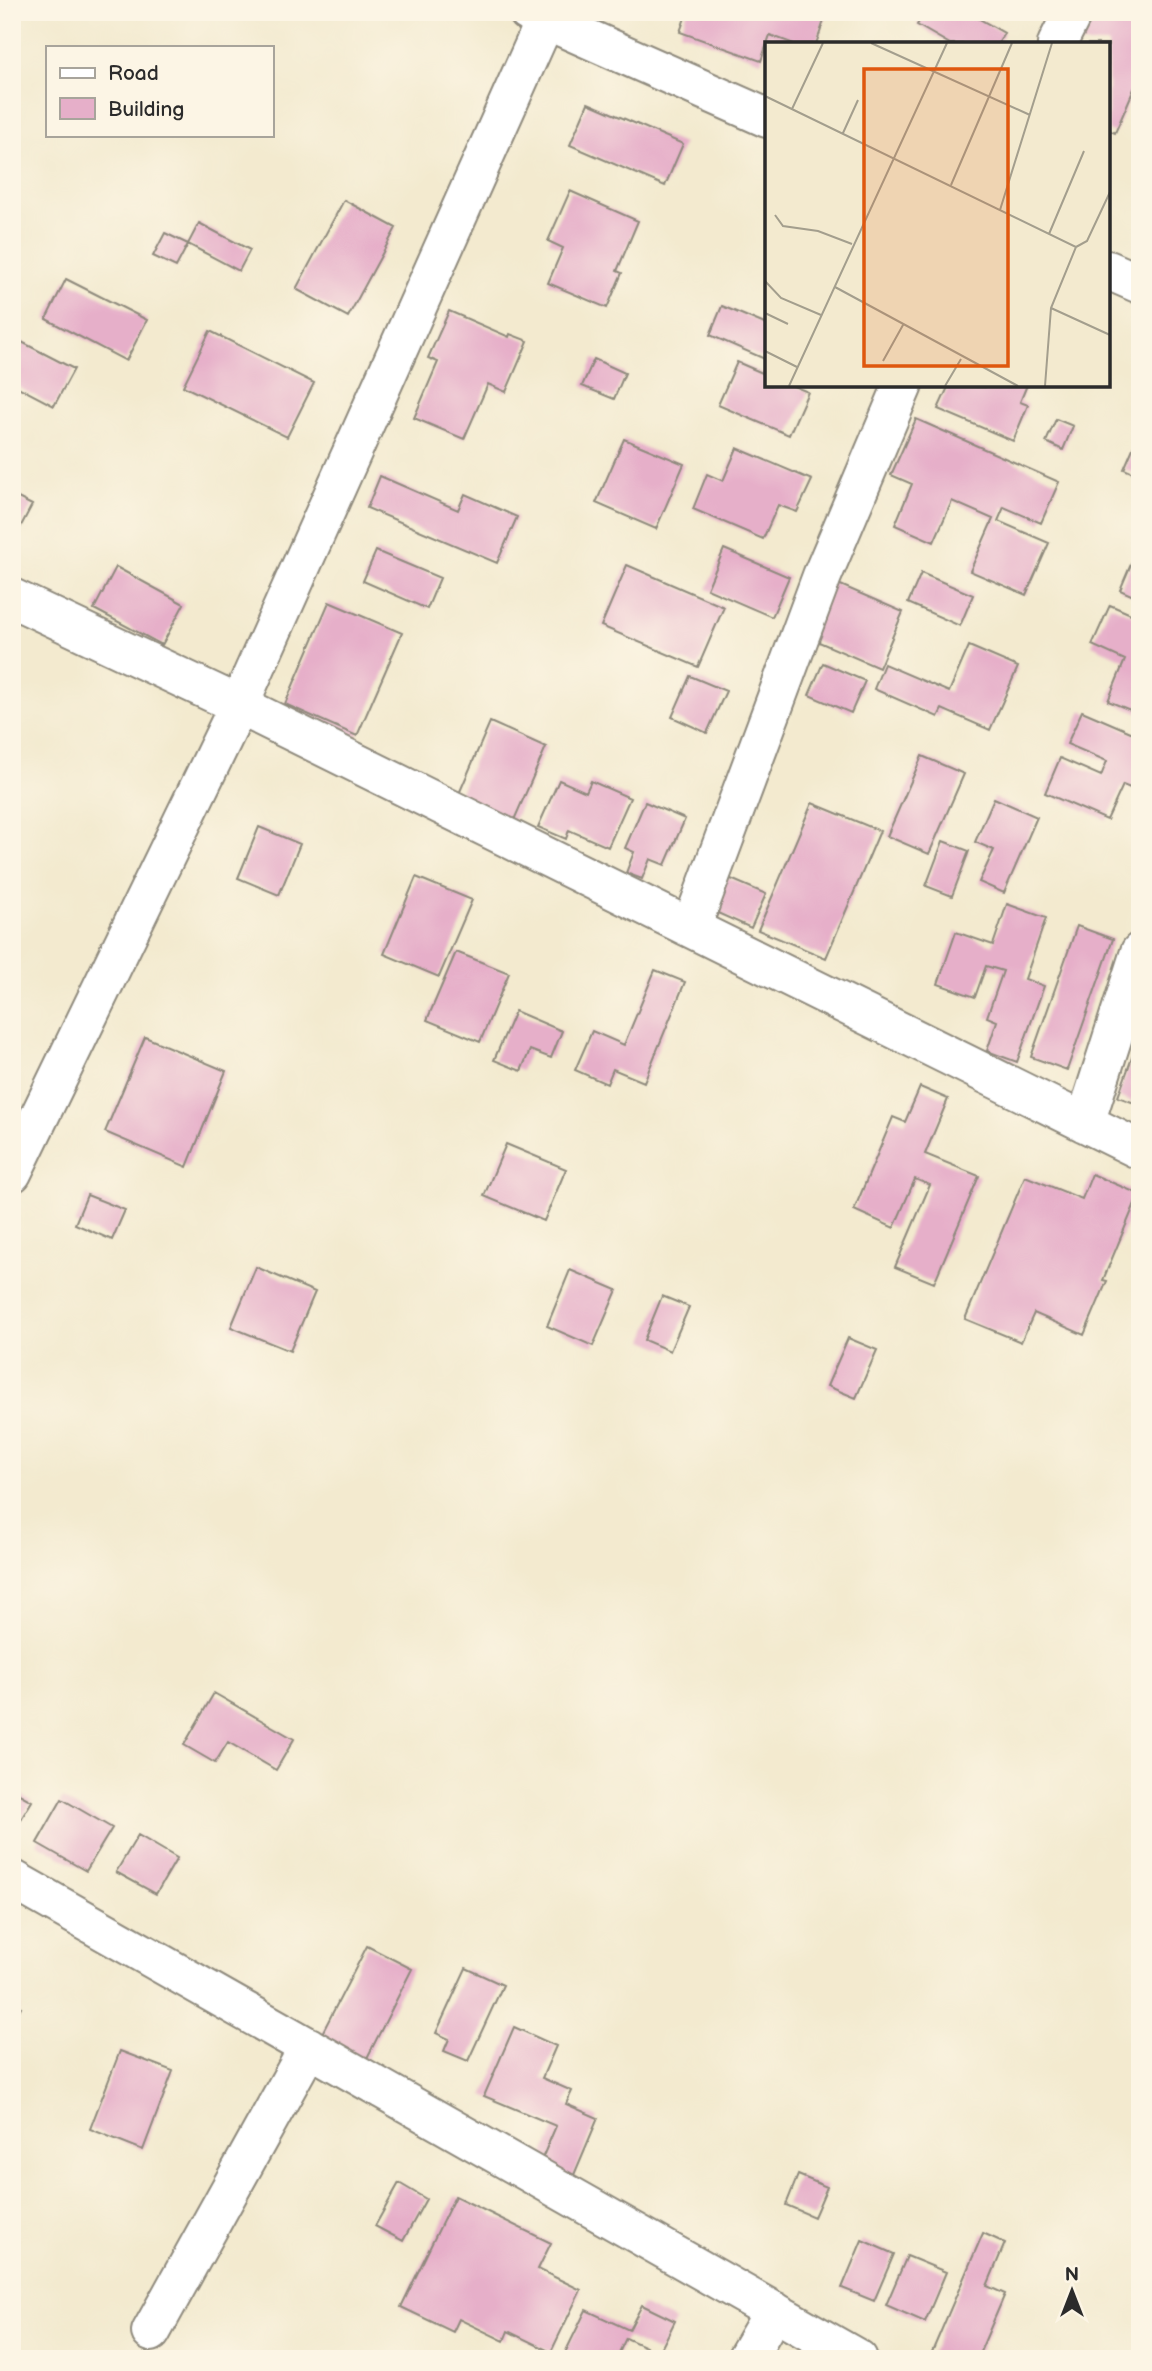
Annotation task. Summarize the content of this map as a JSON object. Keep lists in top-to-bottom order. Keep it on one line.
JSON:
{"legend":["Road","Building"],"north":"top"}
